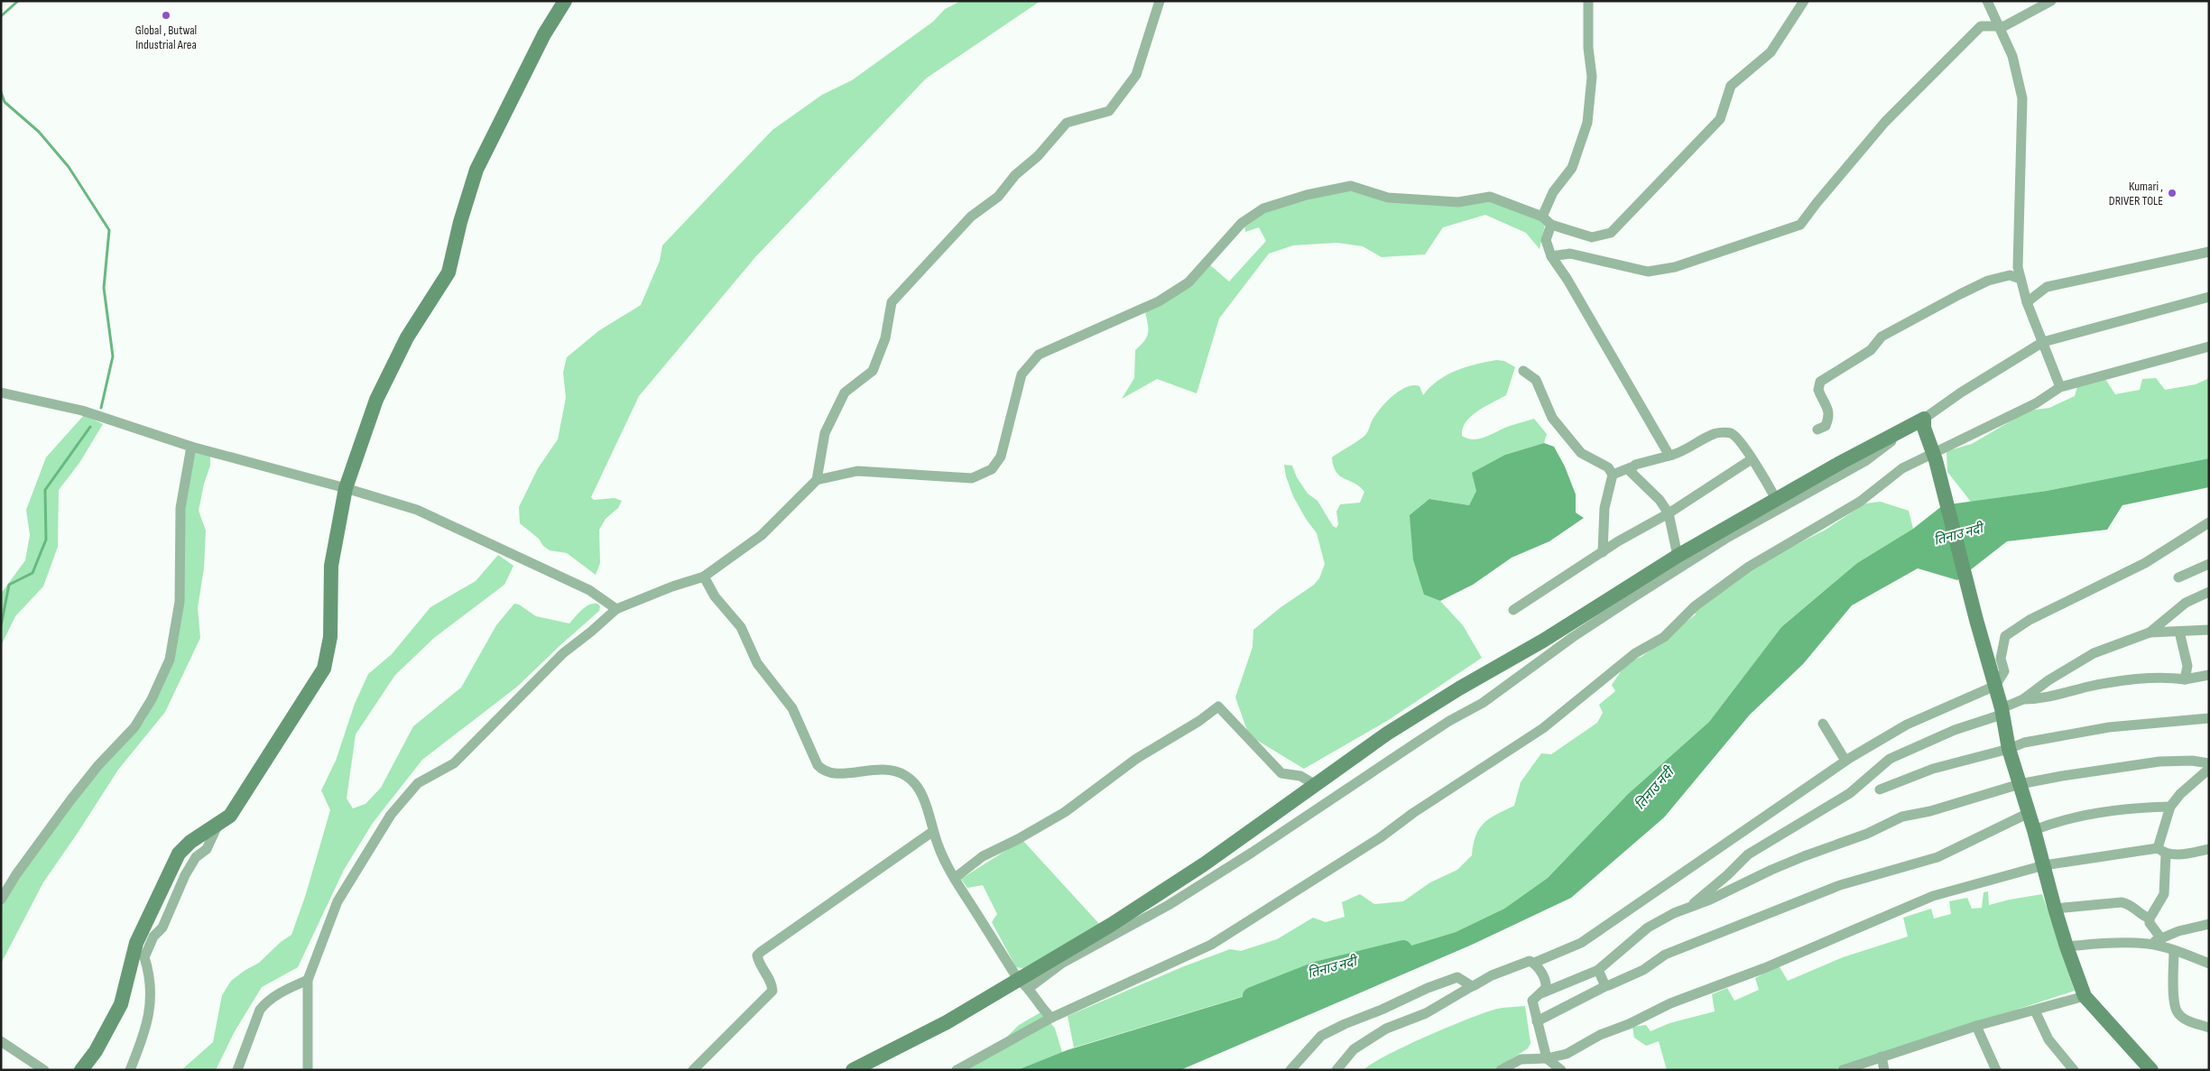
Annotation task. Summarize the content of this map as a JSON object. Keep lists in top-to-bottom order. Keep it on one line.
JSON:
{"water":["तिनाउ नदी"],"places":["Global , Butwal Industrial Area","Kumari , DRIVER TOLE"]}
